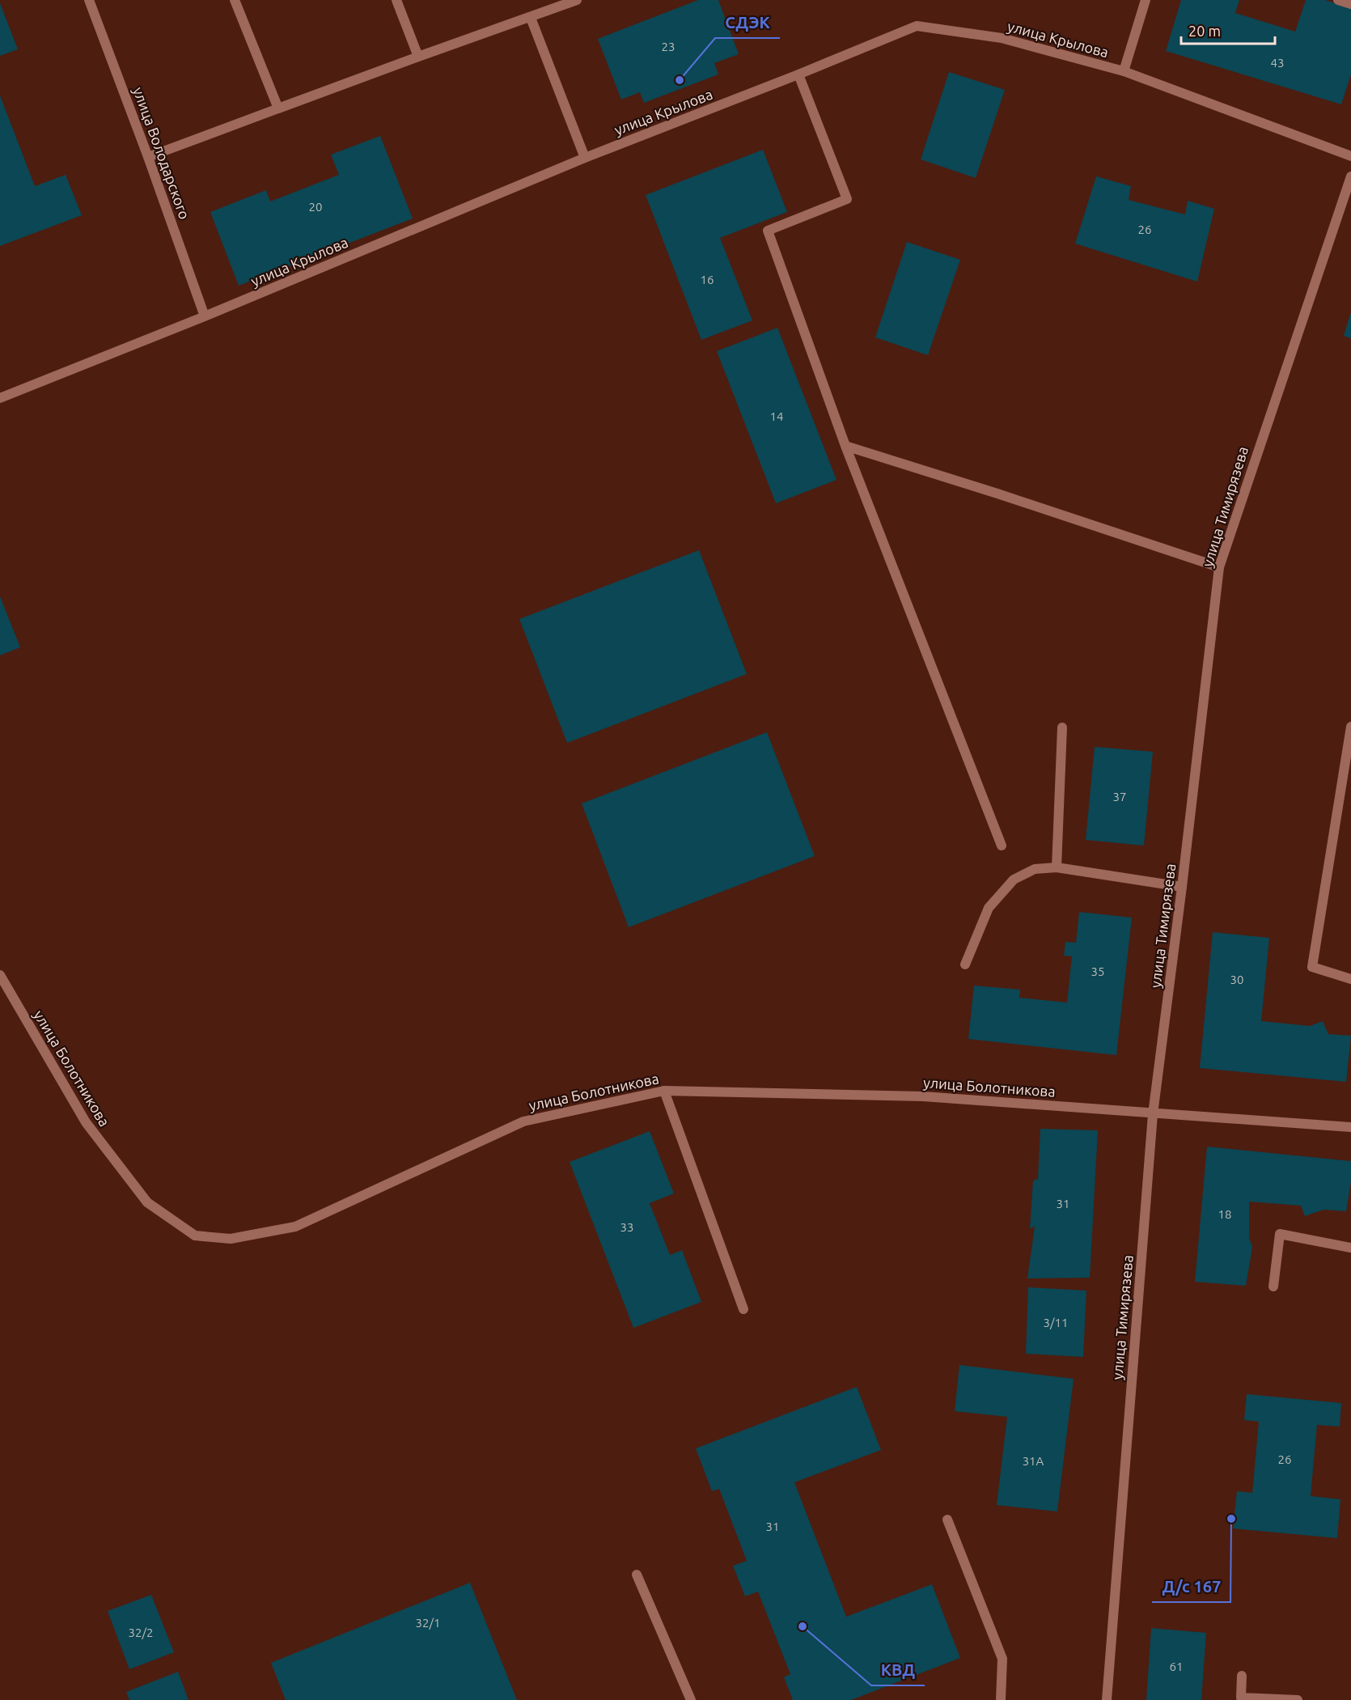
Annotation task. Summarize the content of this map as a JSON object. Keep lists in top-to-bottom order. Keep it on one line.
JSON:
{"streets":{"street":["улица Крылова","улица Володарского","улица Тимирязева","улица Болотникова"]},"crossings":[["улица Крылова","улица Володарского"],["улица Тимирязева","улица Болотникова"]],"places":["СДЭК","Д/с 167","КВД"],"house_numbers":["23","43","20","26","16","14","37","35","30","31","18","33","3/11","26","31А","31","32/1","32/2","61"],"scale_bar":"20 m"}
